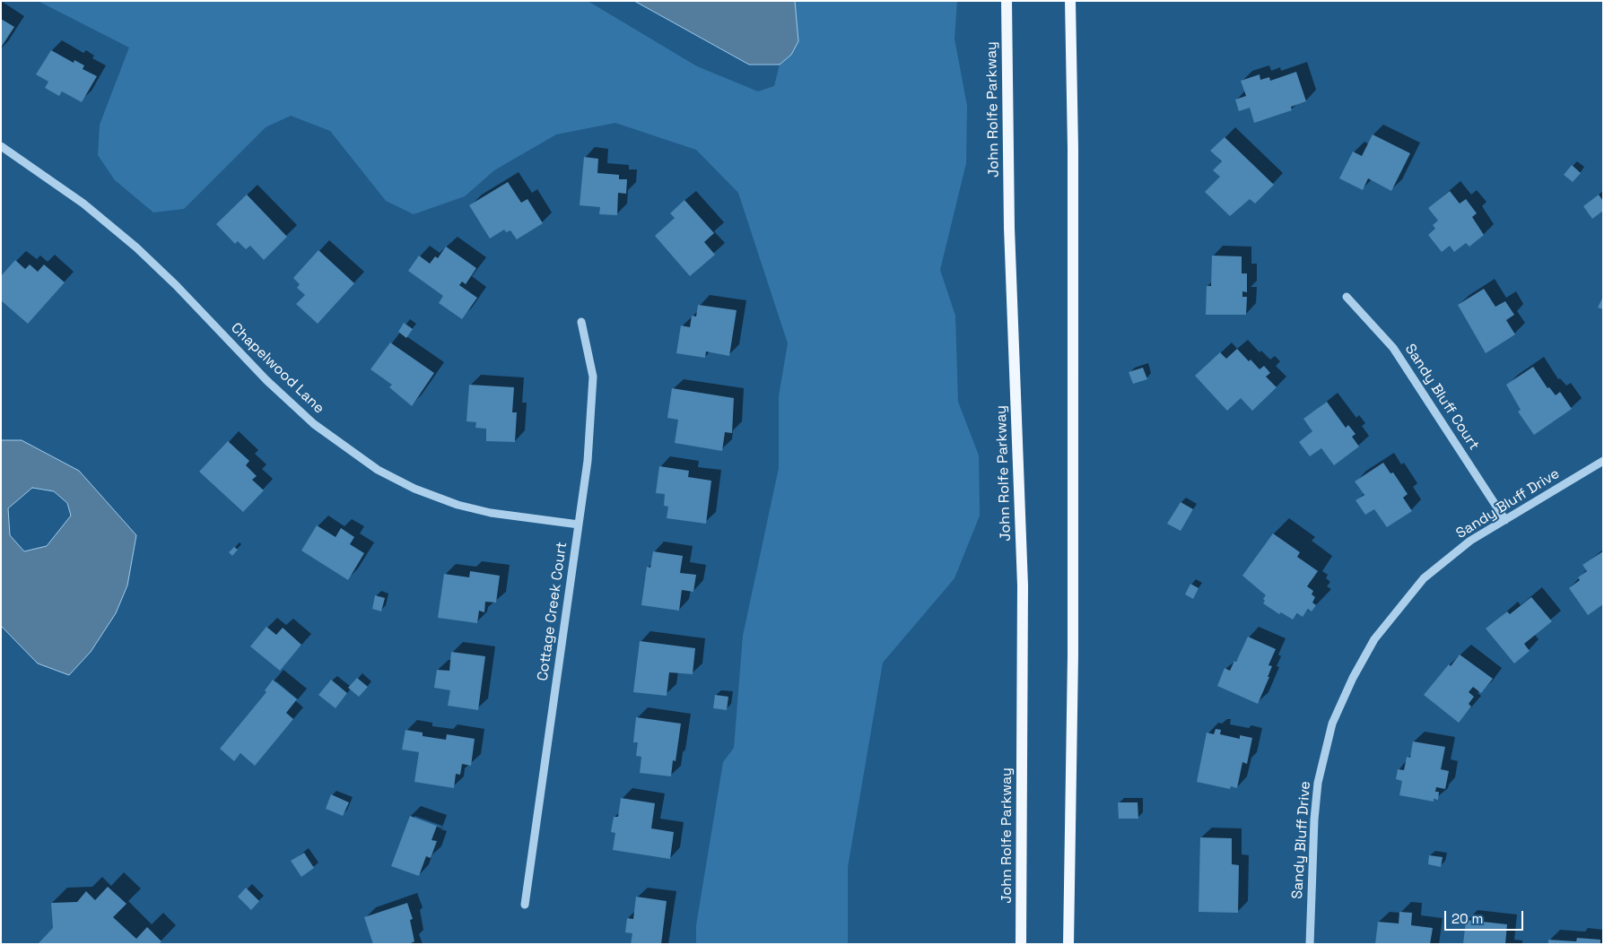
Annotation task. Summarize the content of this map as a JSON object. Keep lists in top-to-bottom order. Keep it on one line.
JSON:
{"streets":{"main road":["John Rolfe Parkway"],"street":["Chapelwood Lane","Sandy Bluff Court","Sandy Bluff Drive","Cottage Creek Court"]},"crossings":[["Chapelwood Lane","Cottage Creek Court"],["Sandy Bluff Court","Sandy Bluff Drive"]],"scale_bar":"20 m"}
